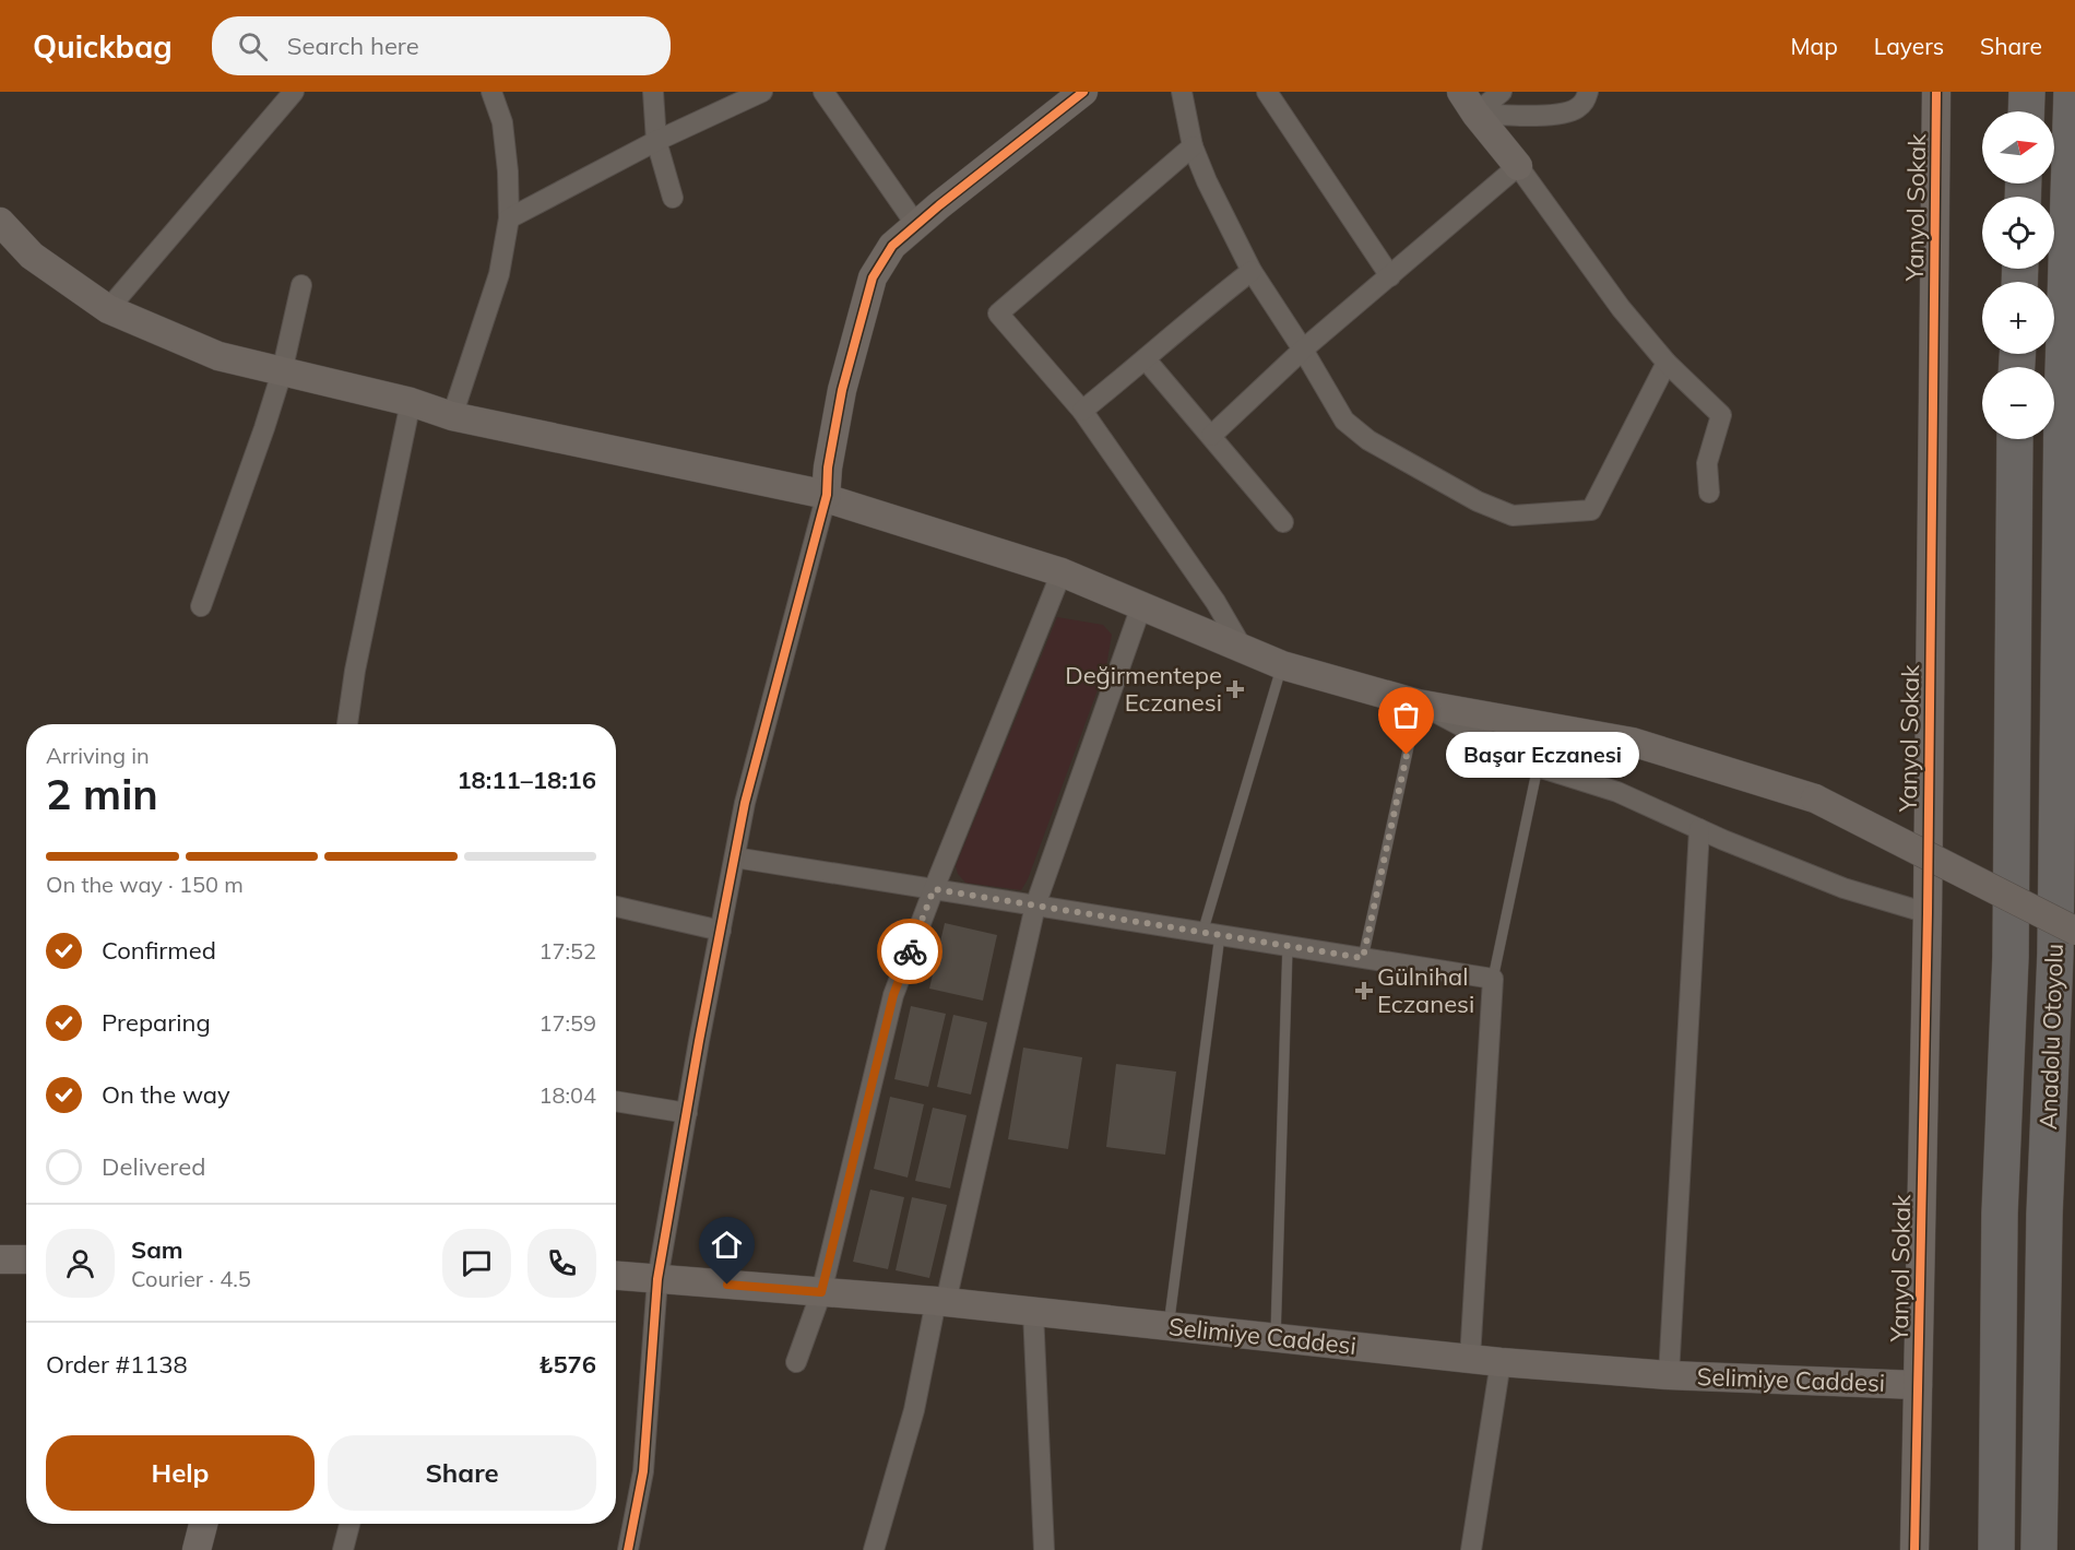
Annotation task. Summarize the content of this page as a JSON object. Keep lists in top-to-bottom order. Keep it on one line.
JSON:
{"streets":{"highway":["Anadolu Otoyolu"],"street":["Yanyol Sokak","Selimiye Caddesi"]},"crossings":[["Yanyol Sokak","Selimiye Caddesi"]],"places":{"health":["Değirmentepe Eczanesi","Gülnihal Eczanesi"],"other":["Başar Eczanesi"]},"north":"right","page":{"header":"Quickbag","search":"Search here","nav":["Map","Layers","Share"],"map_buttons":["+","−"],"heading":["2 min","Arriving in","18:11–18:16"],"panel":["Sam","Courier · 4.5","Order #1138","₺576"],"bubble":"Başar Eczanesi","bar":"On the way · 150 m","list":[["Confirmed","17:52"],["Preparing","17:59"],["On the way","18:04"],"Delivered"],"buttons":["Help","Share"]}}
